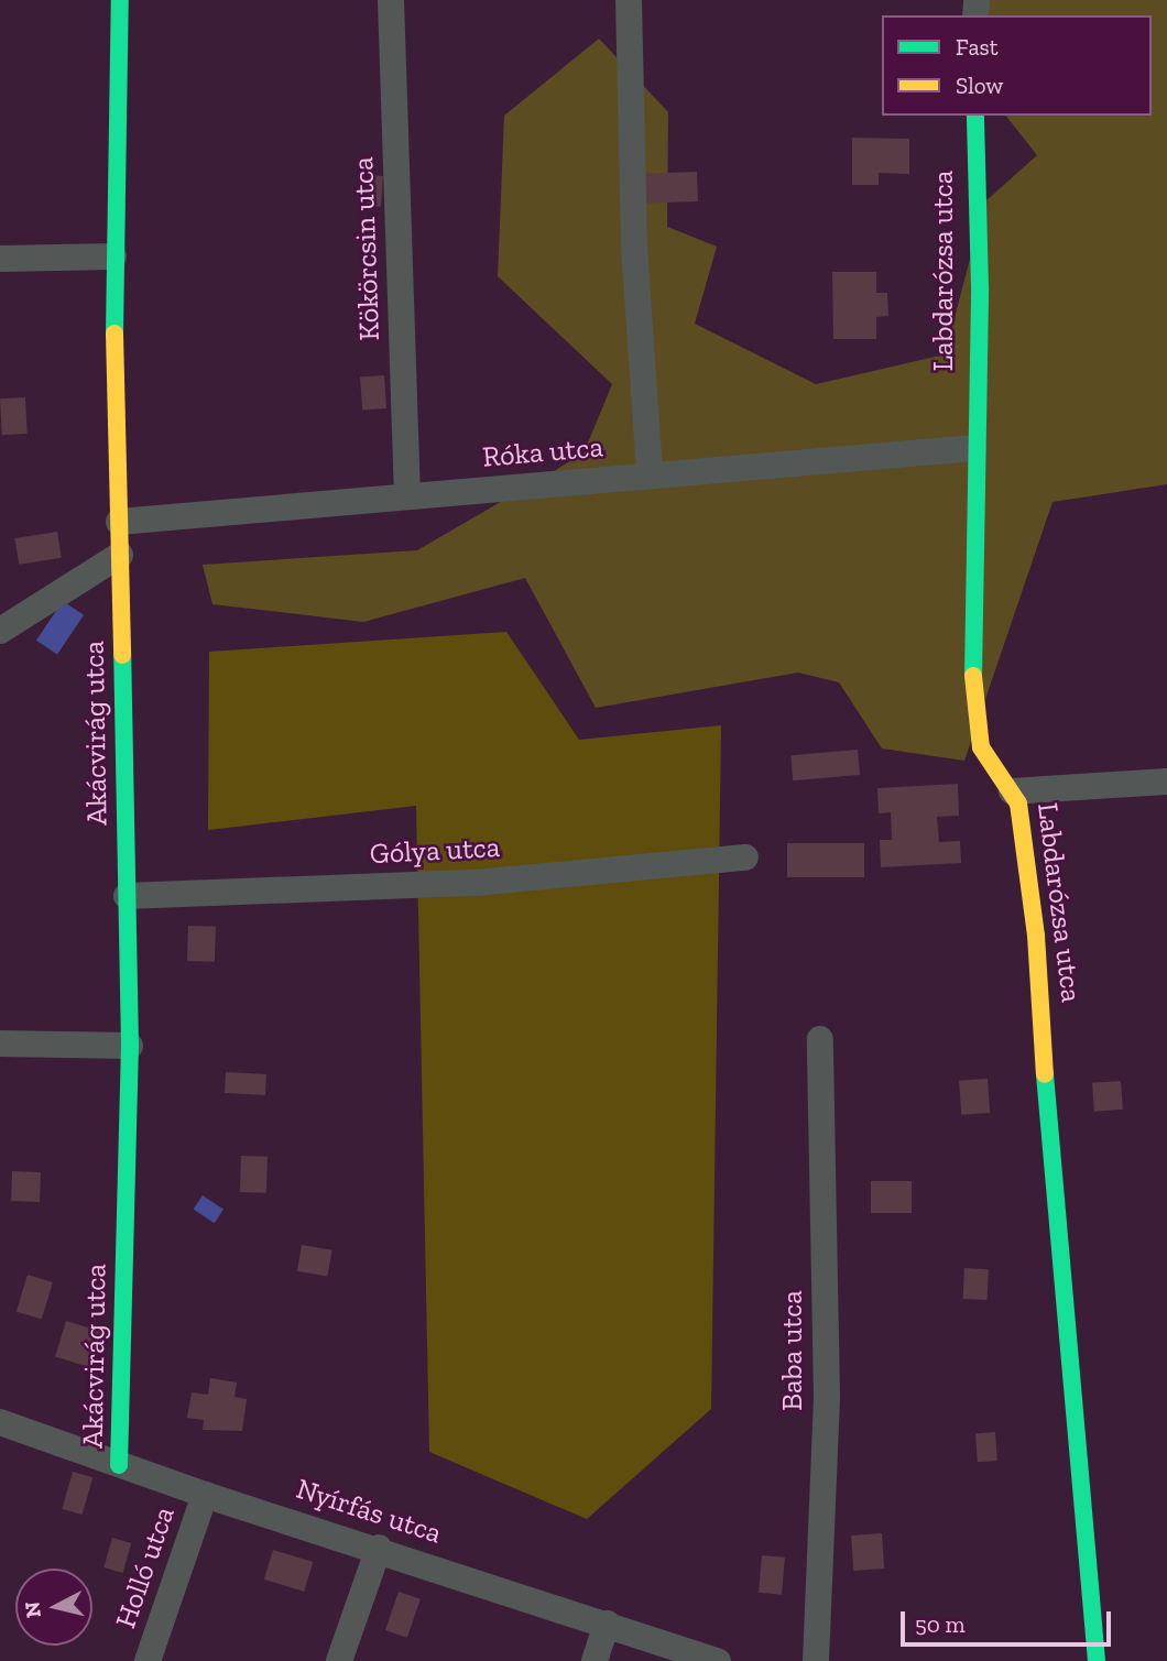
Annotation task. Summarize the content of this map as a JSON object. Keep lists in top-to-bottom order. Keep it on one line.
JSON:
{"streets":{"street":["Kökörcsin utca","Labdarózsa utca","Róka utca","Akácvirág utca","Gólya utca","Baba utca","Nyírfás utca","Holló utca"]},"crossings":[["Kökörcsin utca","Róka utca"],["Labdarózsa utca","Róka utca"],["Róka utca","Akácvirág utca"],["Akácvirág utca","Gólya utca"],["Akácvirág utca","Nyírfás utca"],["Nyírfás utca","Holló utca"]],"legend":["Fast","Slow"],"scale_bar":"50 m","north":"left"}
